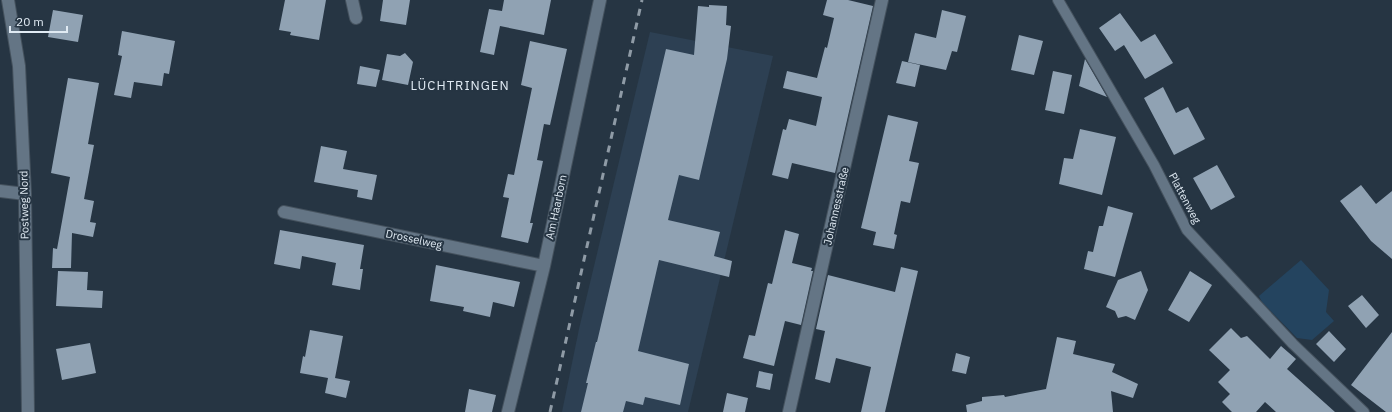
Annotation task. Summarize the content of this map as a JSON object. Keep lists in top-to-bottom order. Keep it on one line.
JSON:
{"streets":{"street":["Postweg Nord","Johannesstraße","Am Haarborn","Drosselweg"],"lane":["Plattenweg"]},"crossings":[["Am Haarborn","Drosselweg"]],"districts":["LÜCHTRINGEN"],"scale_bar":"20 m"}
